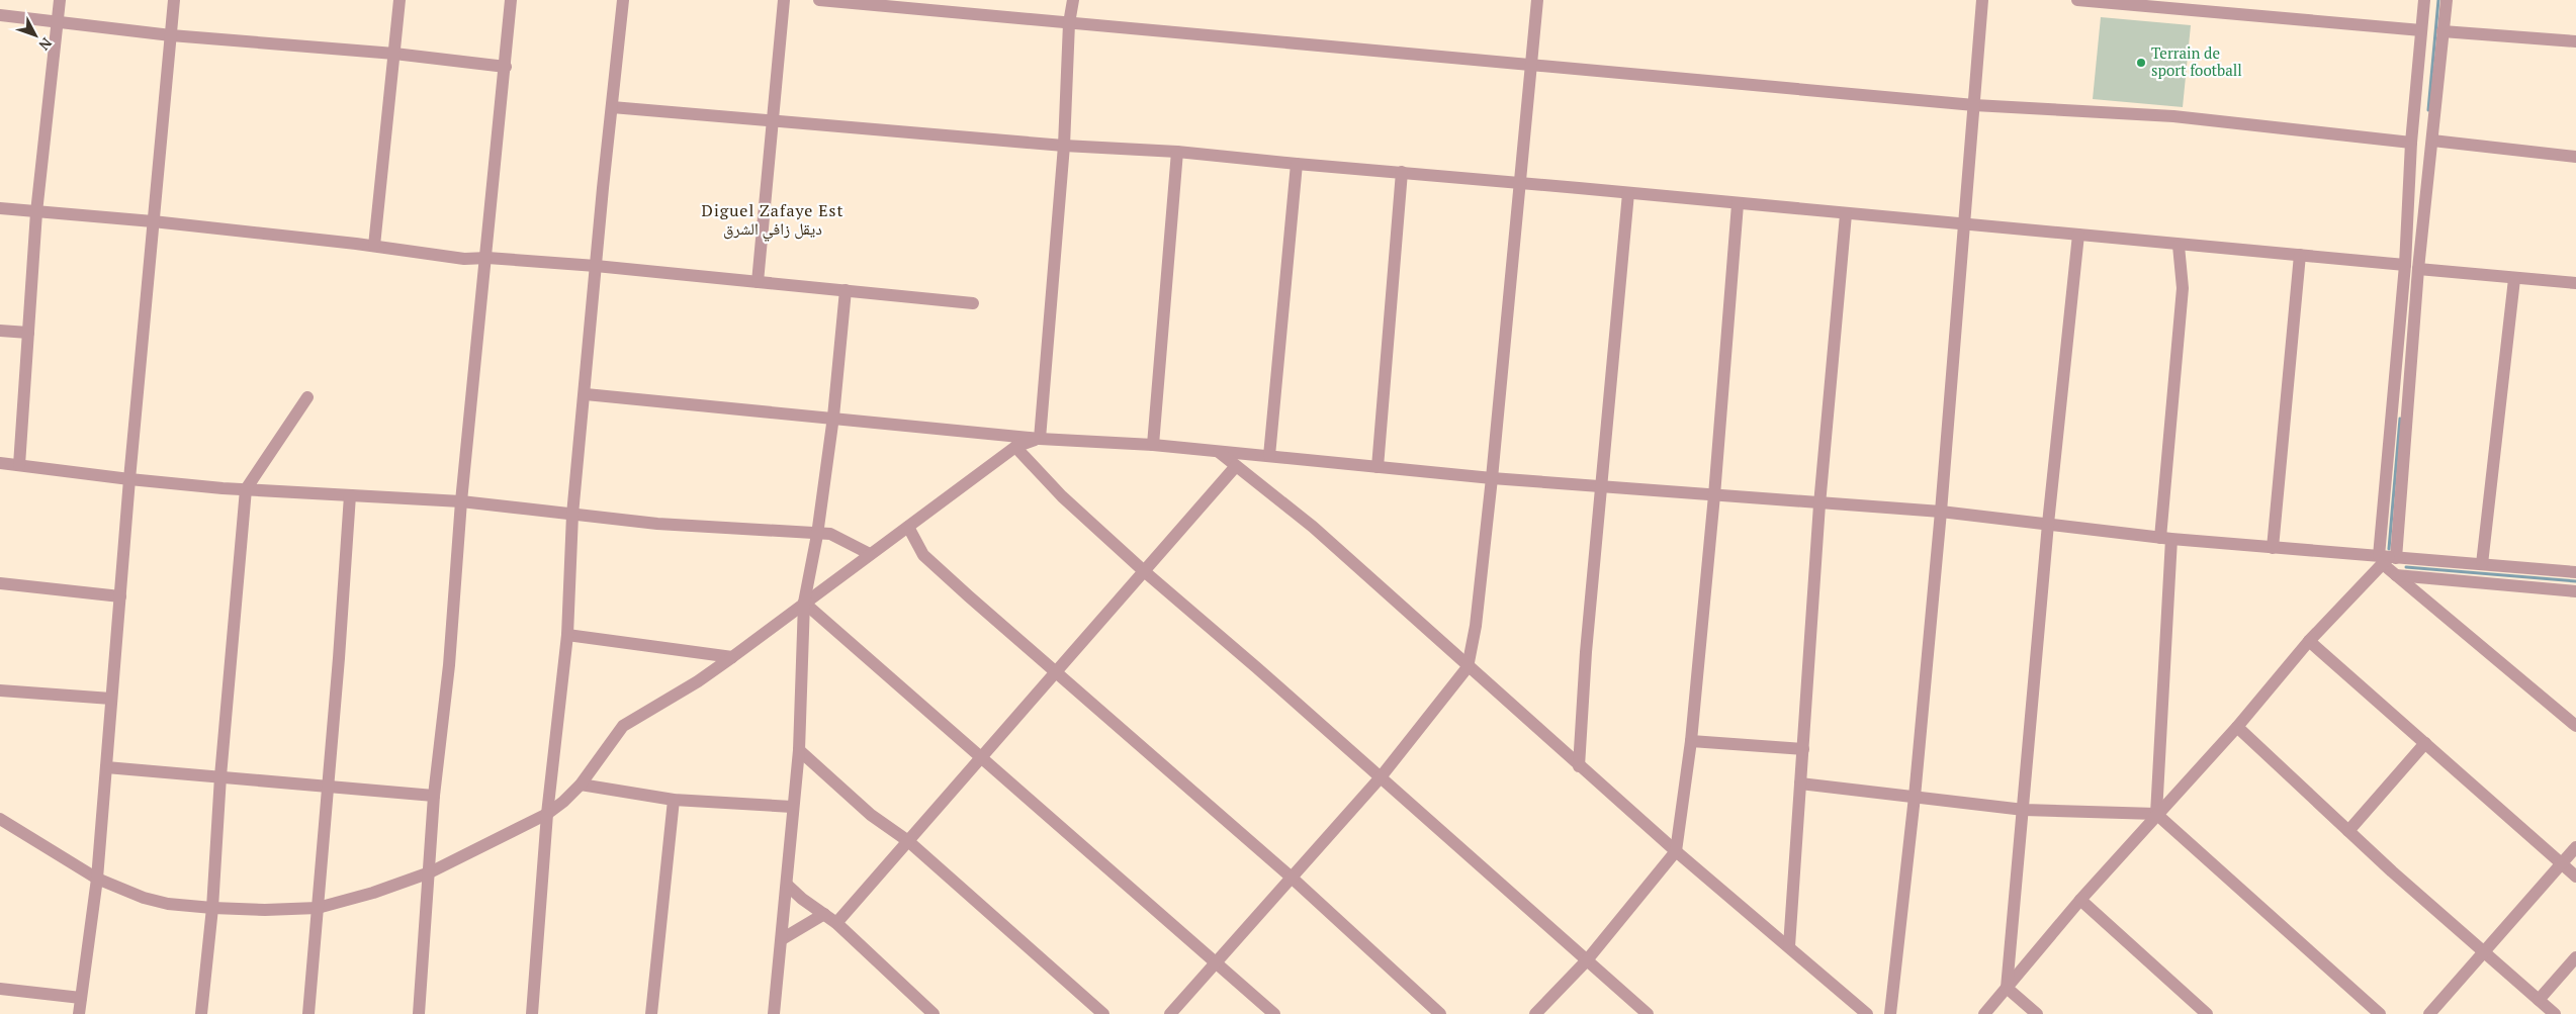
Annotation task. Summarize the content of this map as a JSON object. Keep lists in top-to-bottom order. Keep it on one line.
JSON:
{"districts":["Diguel Zafaye Est ديقل زافي الشرق"],"places":["Terrain de sport football"],"north":"bottom right"}
